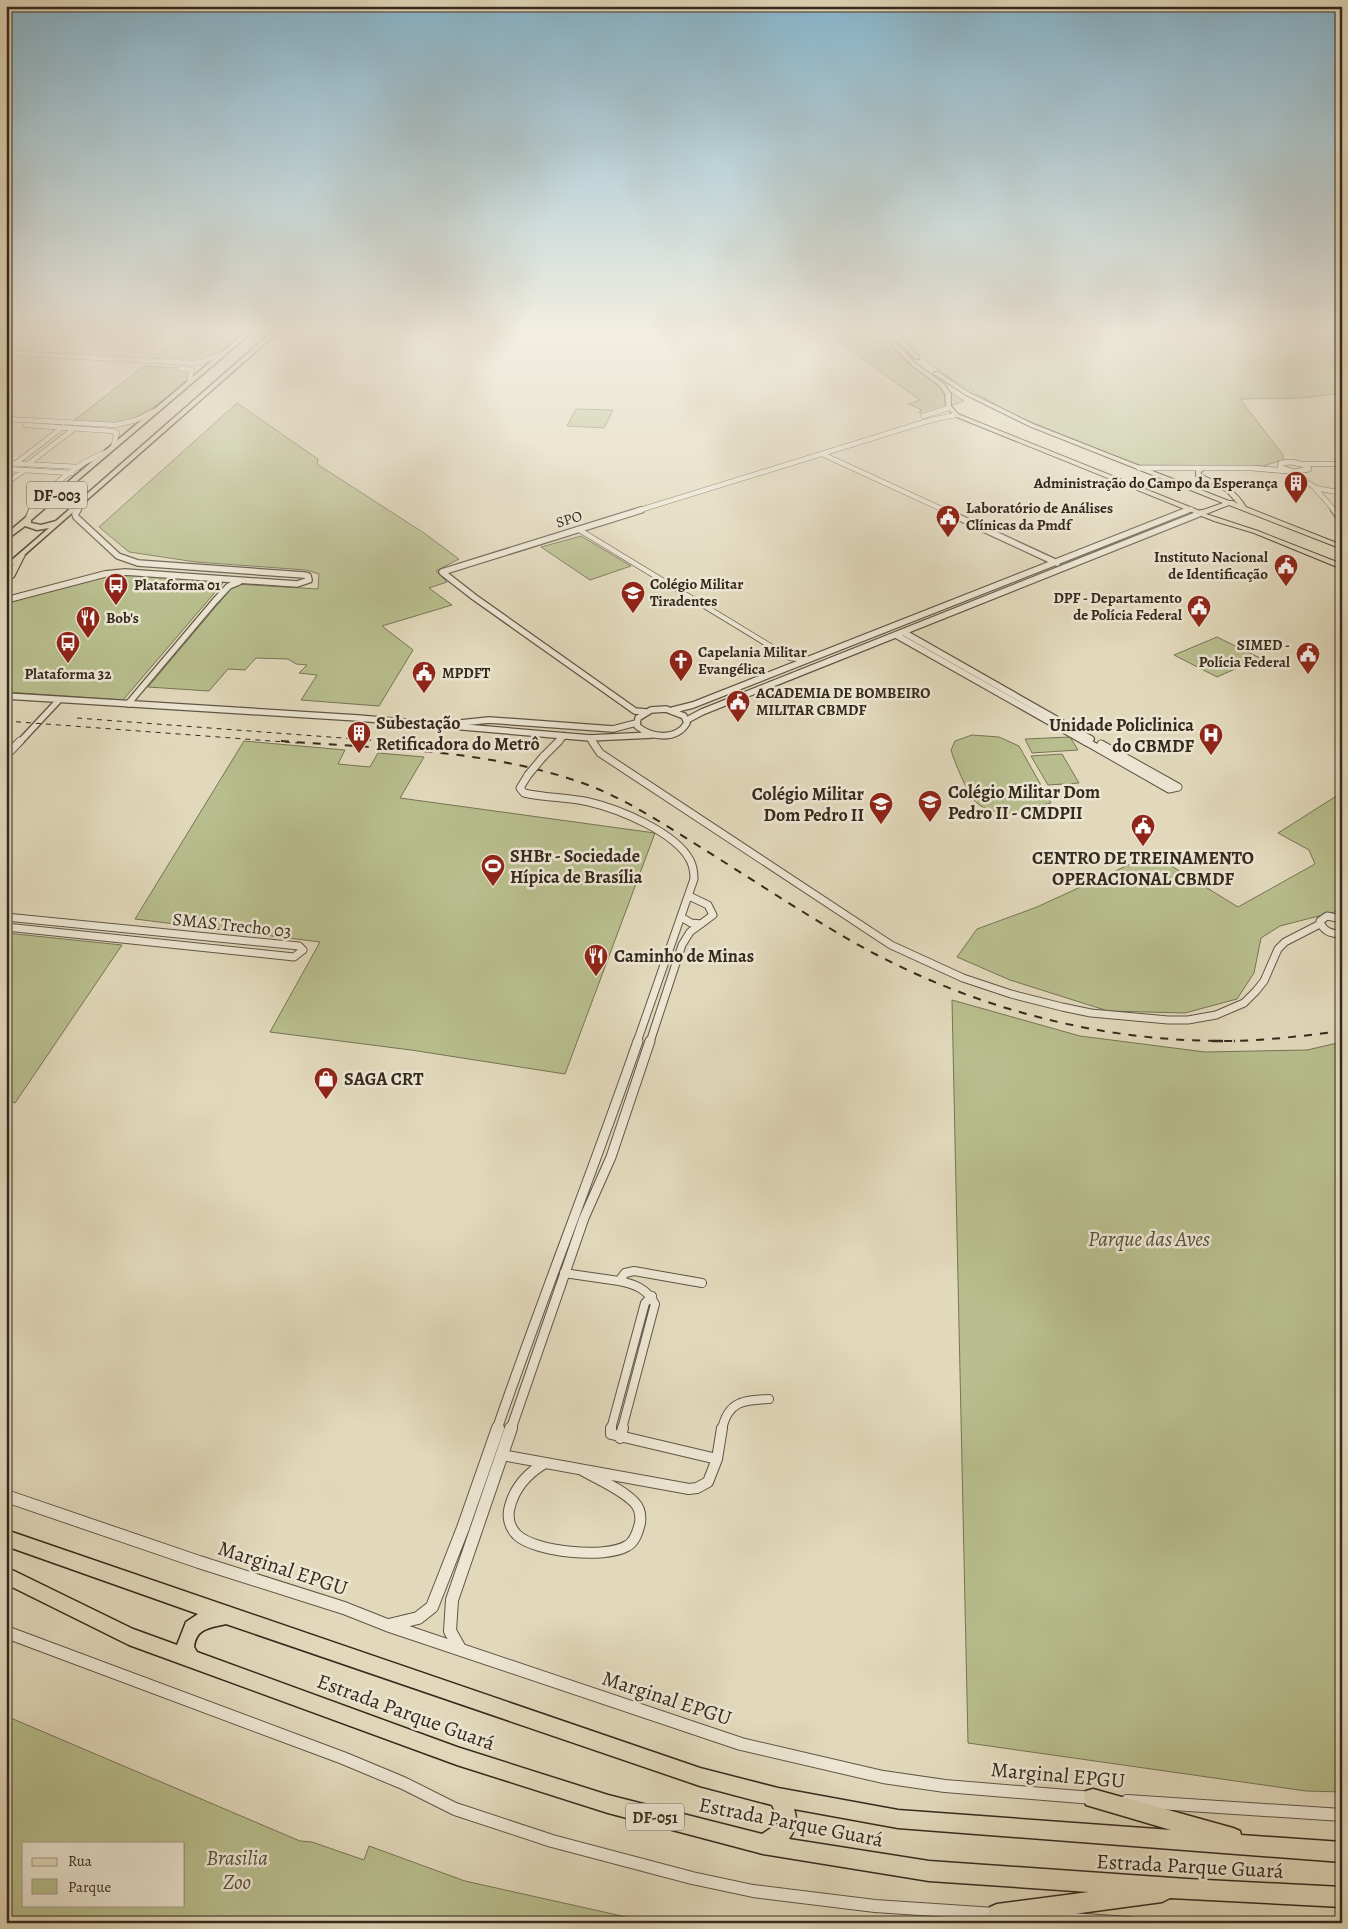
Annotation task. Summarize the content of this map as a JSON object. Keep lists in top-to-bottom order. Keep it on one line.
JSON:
{"streets":{"highway":["DF-003","Estrada Parque Guará","DF-051"],"street":["SPO","SMAS Trecho 03","Marginal EPGU"]},"parks":["Parque das Aves","Brasilia Zoo"],"places":{"building":["Administração do Campo da Esperança","Subestação Retificadora do Metrô"],"public building":["Laboratório de Análises Clínicas da Pmdf","Instituto Nacional de Identificação","DPF - Departamento de Polícia Federal","SIMED - Polícia Federal","MPDFT","ACADEMIA DE BOMBEIRO MILITAR CBMDF","CENTRO DE TREINAMENTO OPERACIONAL CBMDF"],"bus stop":["Plataforma 01","Plataforma 32"],"school or university":["Colégio Militar Tiradentes","Colégio Militar Dom Pedro II - CMDPII","Colégio Militar Dom Pedro II"],"restaurant":["Bob's","Caminho de Minas"],"church":["Capelania Militar Evangélica"],"hospital":["Unidade Policlinica do CBMDF"],"sports":["SHBr - Sociedade Hípica de Brasília"],"shop":["SAGA CRT"]},"legend":["Rua","Parque"]}
